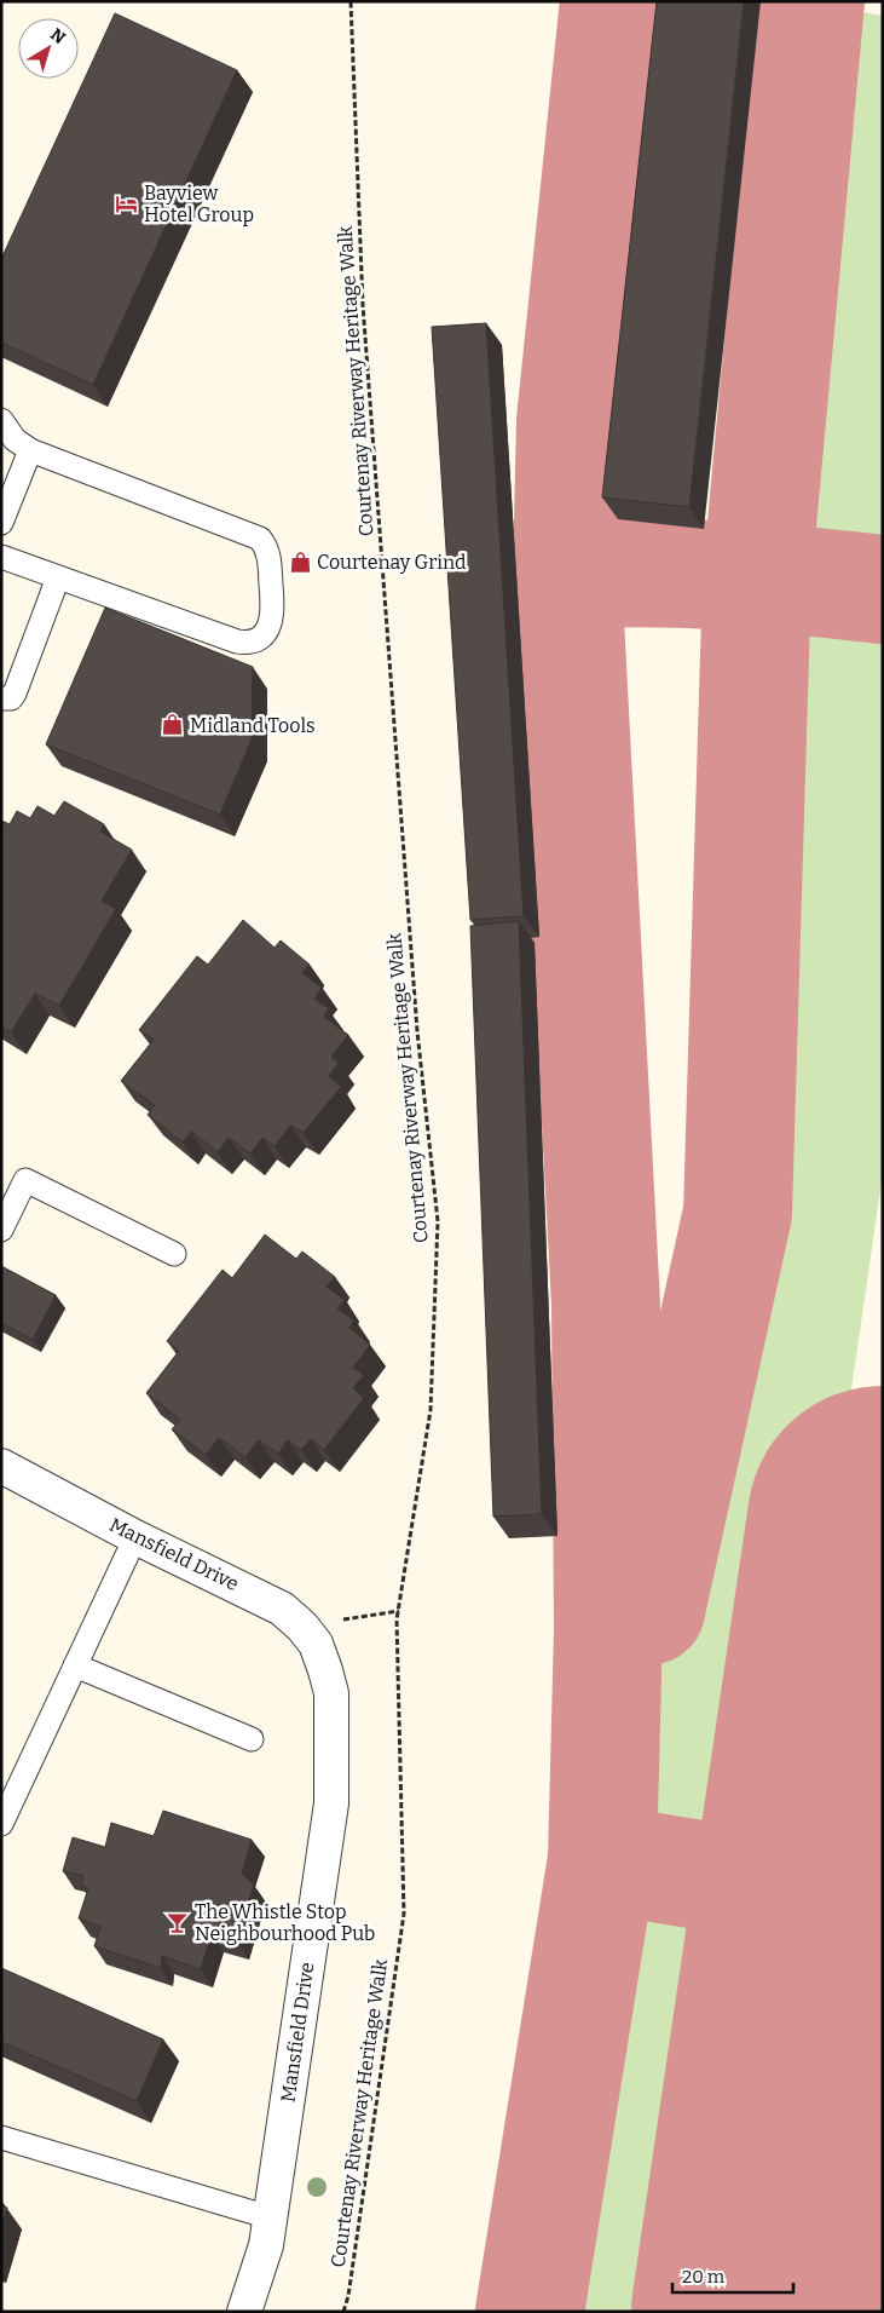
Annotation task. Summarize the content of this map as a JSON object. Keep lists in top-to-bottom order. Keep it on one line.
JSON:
{"streets":{"street":["Mansfield Drive"],"path":["Courtenay Riverway Heritage Walk"]},"places":{"hotel":["Bayview Hotel Group"],"shop":["Courtenay Grind","Midland Tools"],"bar":["The Whistle Stop Neighbourhood Pub"]},"scale_bar":"20 m","north":"top right"}
